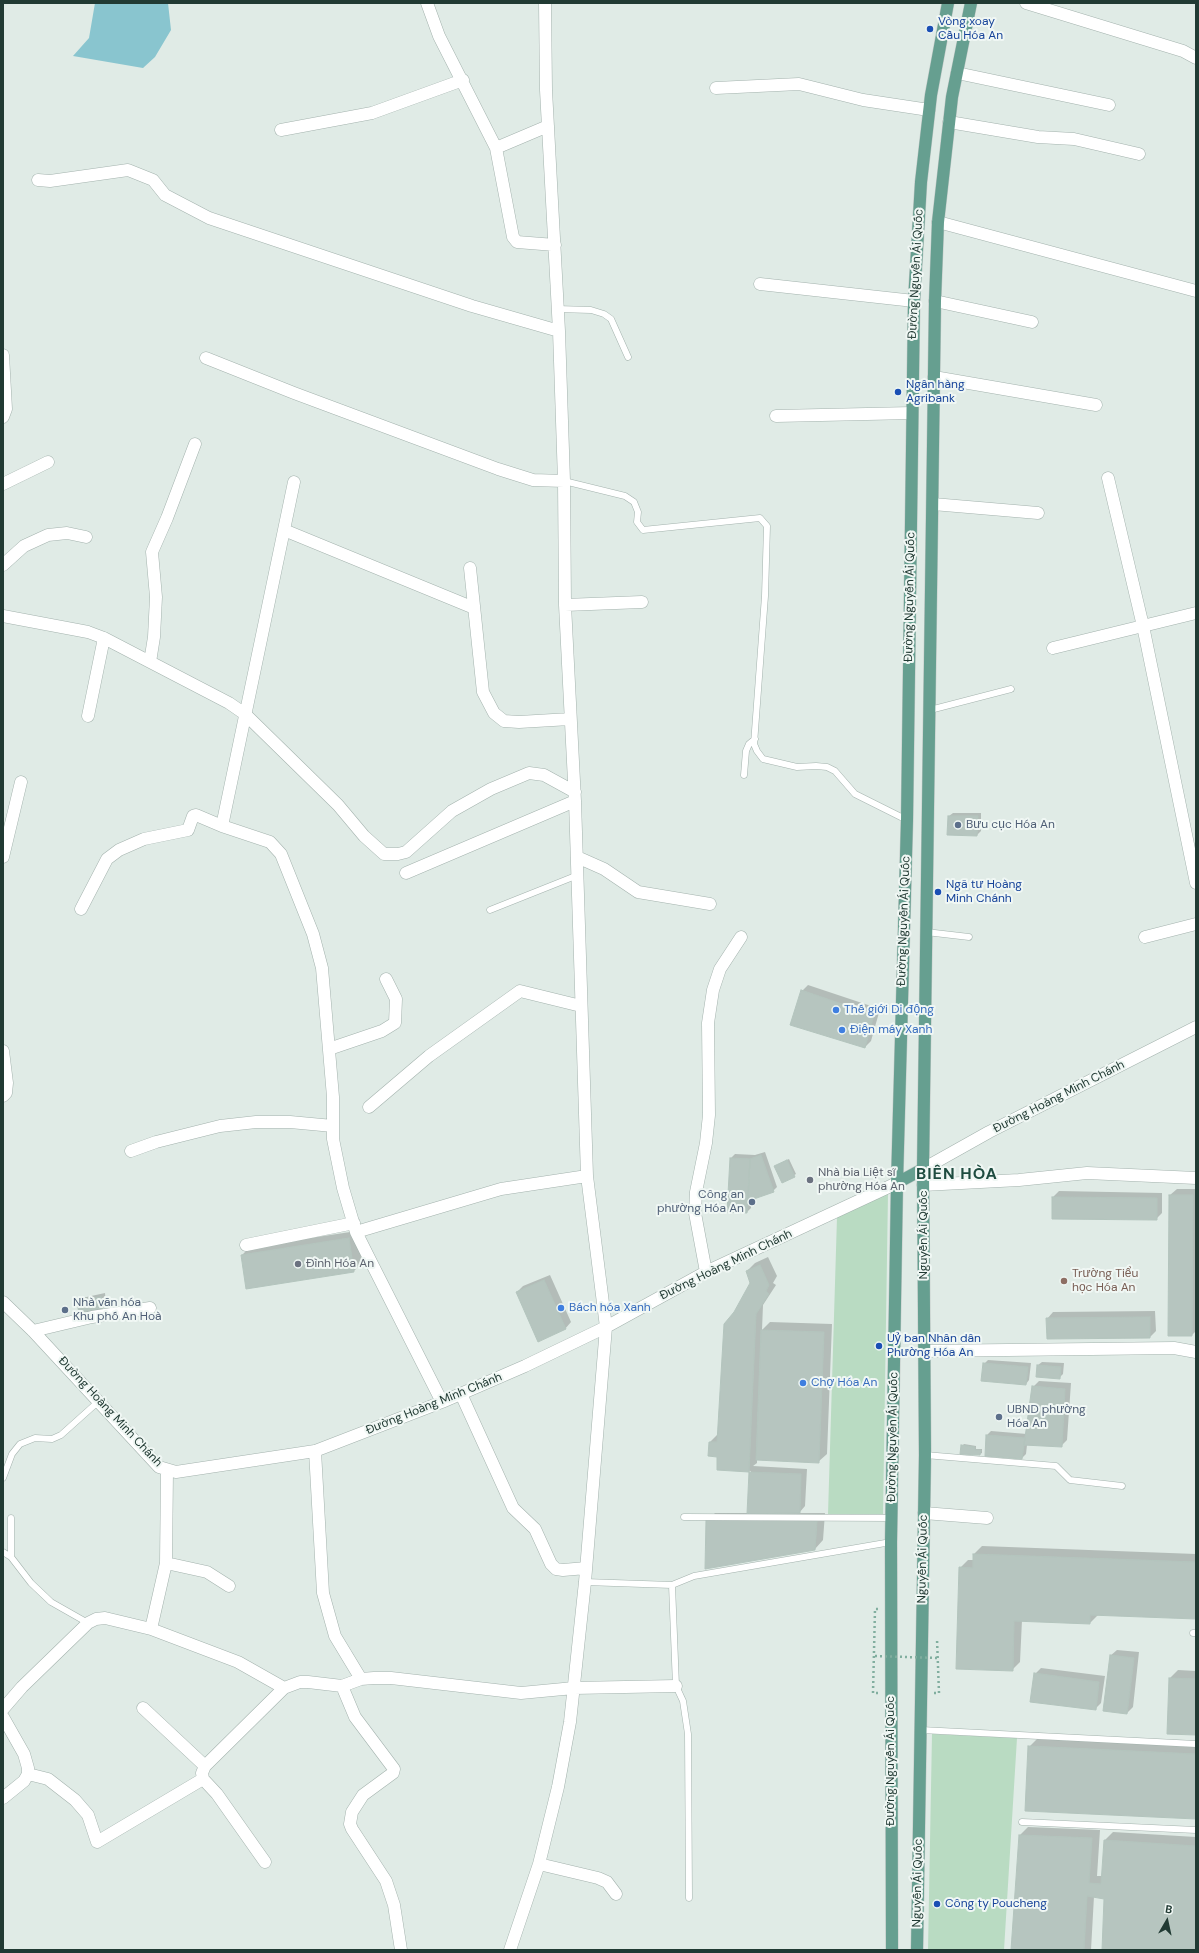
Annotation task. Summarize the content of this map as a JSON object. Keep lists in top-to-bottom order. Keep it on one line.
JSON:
{"streets":{"main road":["Đường Nguyễn Ái Quốc","Nguyễn Ái Quốc"],"street":["Đường Hoàng Minh Chánh"]},"crossings":[["Đường Nguyễn Ái Quốc","Đường Hoàng Minh Chánh"],["Đường Nguyễn Ái Quốc","Nguyễn Ái Quốc"],["Đường Hoàng Minh Chánh","Nguyễn Ái Quốc"]],"districts":["BIÊN HÒA"],"places":["Vòng xoay Cầu Hóa An","Ngân hàng Agribank","Bưu cục Hóa An","Ngã tư Hoàng Minh Chánh","Thế giới Di động","Điện máy Xanh","Nhà bia Liệt sĩ phường Hóa An","Công an phường Hóa An","Đình Hóa An","Trường Tiểu học Hóa An","Bách hóa Xanh","Nhà văn hóa Khu phố An Hoà","Uỷ ban Nhân dân Phường Hóa An","Chợ Hóa An","UBND phường Hóa An","Công ty Poucheng"],"north":"top"}
